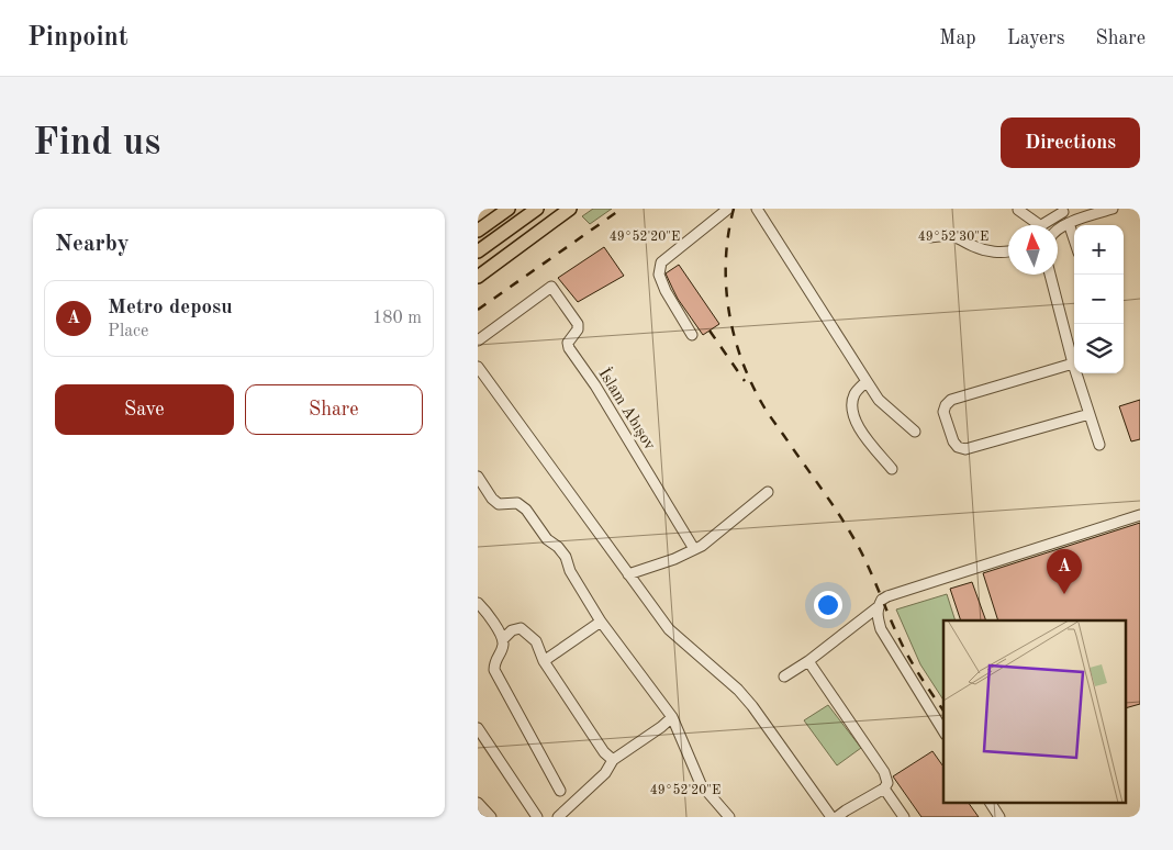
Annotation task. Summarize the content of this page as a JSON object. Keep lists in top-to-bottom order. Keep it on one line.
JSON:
{"streets":{"street":["İslam Abışov"]},"north":"top","page":{"header":"Pinpoint","nav":["Map","Layers","Share"],"buttons":["Directions",["Save","Share"]],"title":"Find us","heading":"Nearby","map_buttons":["+","−"],"list":[{"mark":"A","name":"Metro deposu","note":"Place","value":"180 m"}],"pins":"A"},"coordinates":["49°52'20\"E","49°52'30\"E"]}
